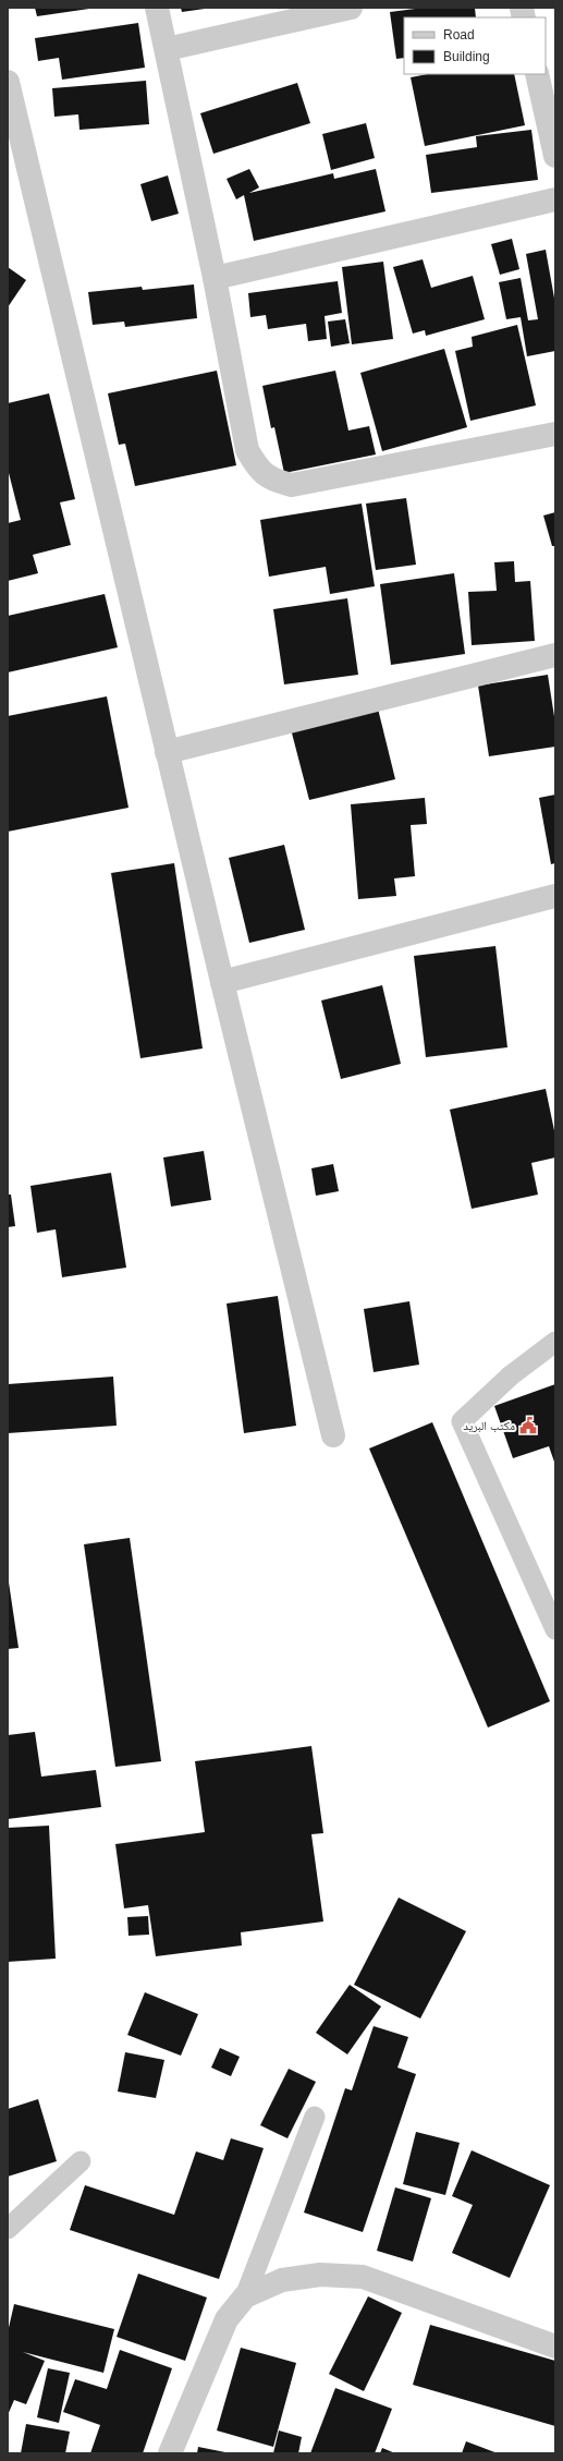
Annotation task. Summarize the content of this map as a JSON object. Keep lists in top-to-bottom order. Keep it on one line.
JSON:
{"places":{"public building":["مكتب البريد"]},"legend":["Road","Building"]}
